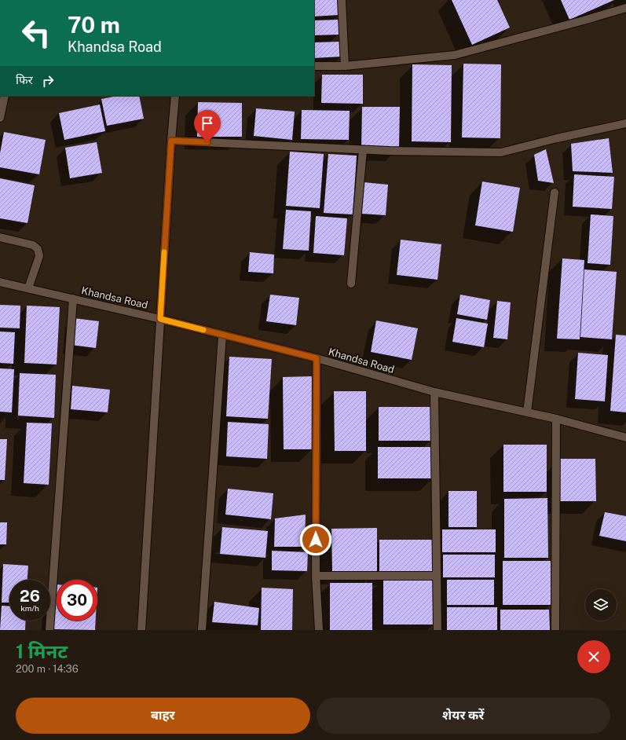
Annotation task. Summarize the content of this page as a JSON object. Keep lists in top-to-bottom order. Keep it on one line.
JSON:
{"streets":{"street":["Khandsa Road"]},"page":{"turn":["70 m","Khandsa Road"],"then":"फिर","speed":"26 km/h","limit":"30","heading":["1 मिनट","200 m · 14:36"],"buttons":["बाहर","शेयर करें"]}}
